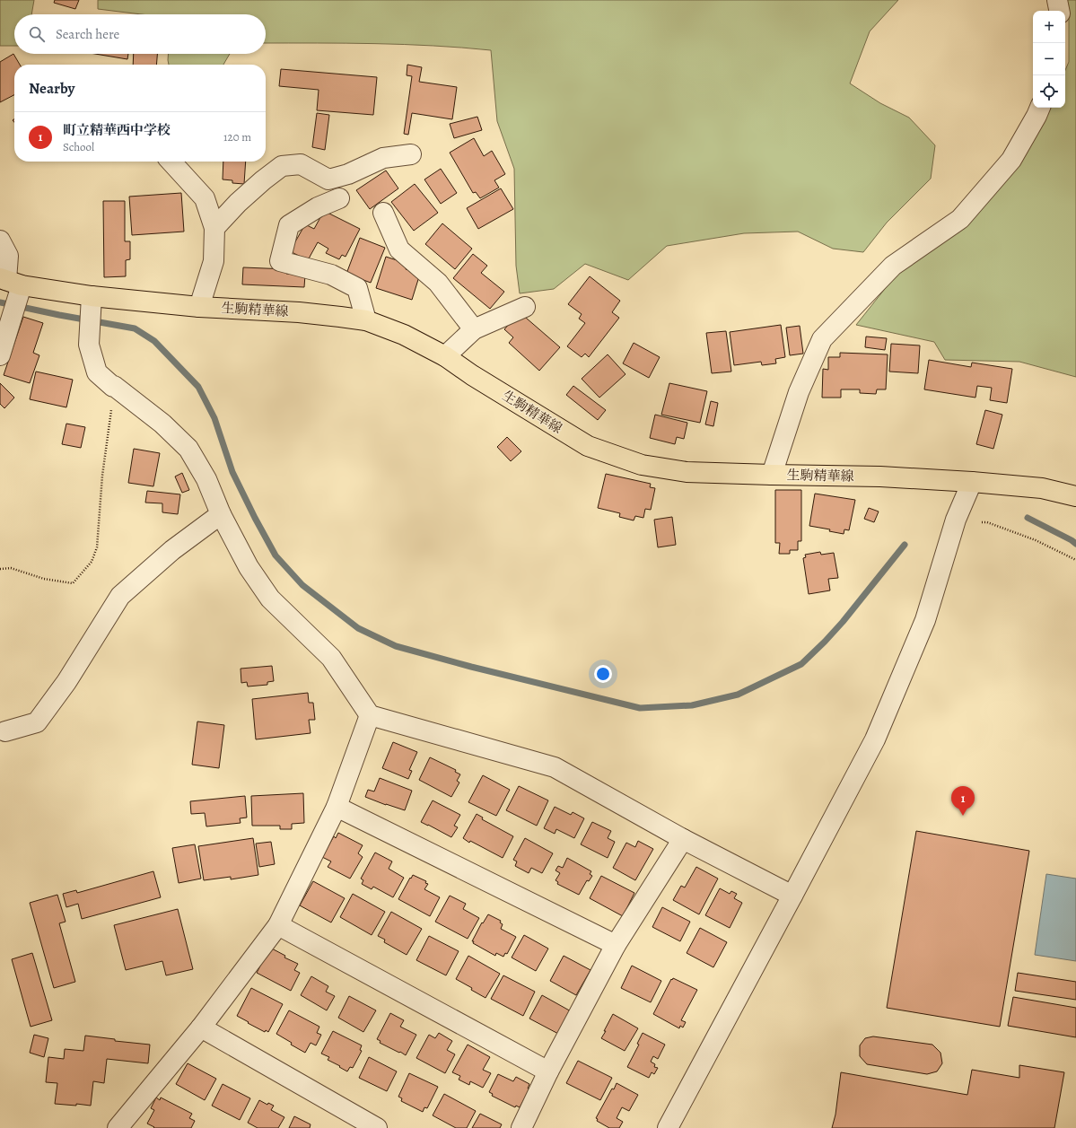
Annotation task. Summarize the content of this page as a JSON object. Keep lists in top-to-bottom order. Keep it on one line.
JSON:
{"streets":{"main road":["生駒精華線"]},"page":{"map_buttons":["+","−"],"search":"Search here","heading":"Nearby","list":[{"mark":"1","name":"町立精華西中学校","note":"School","value":"120 m"}],"pins":"1"}}
